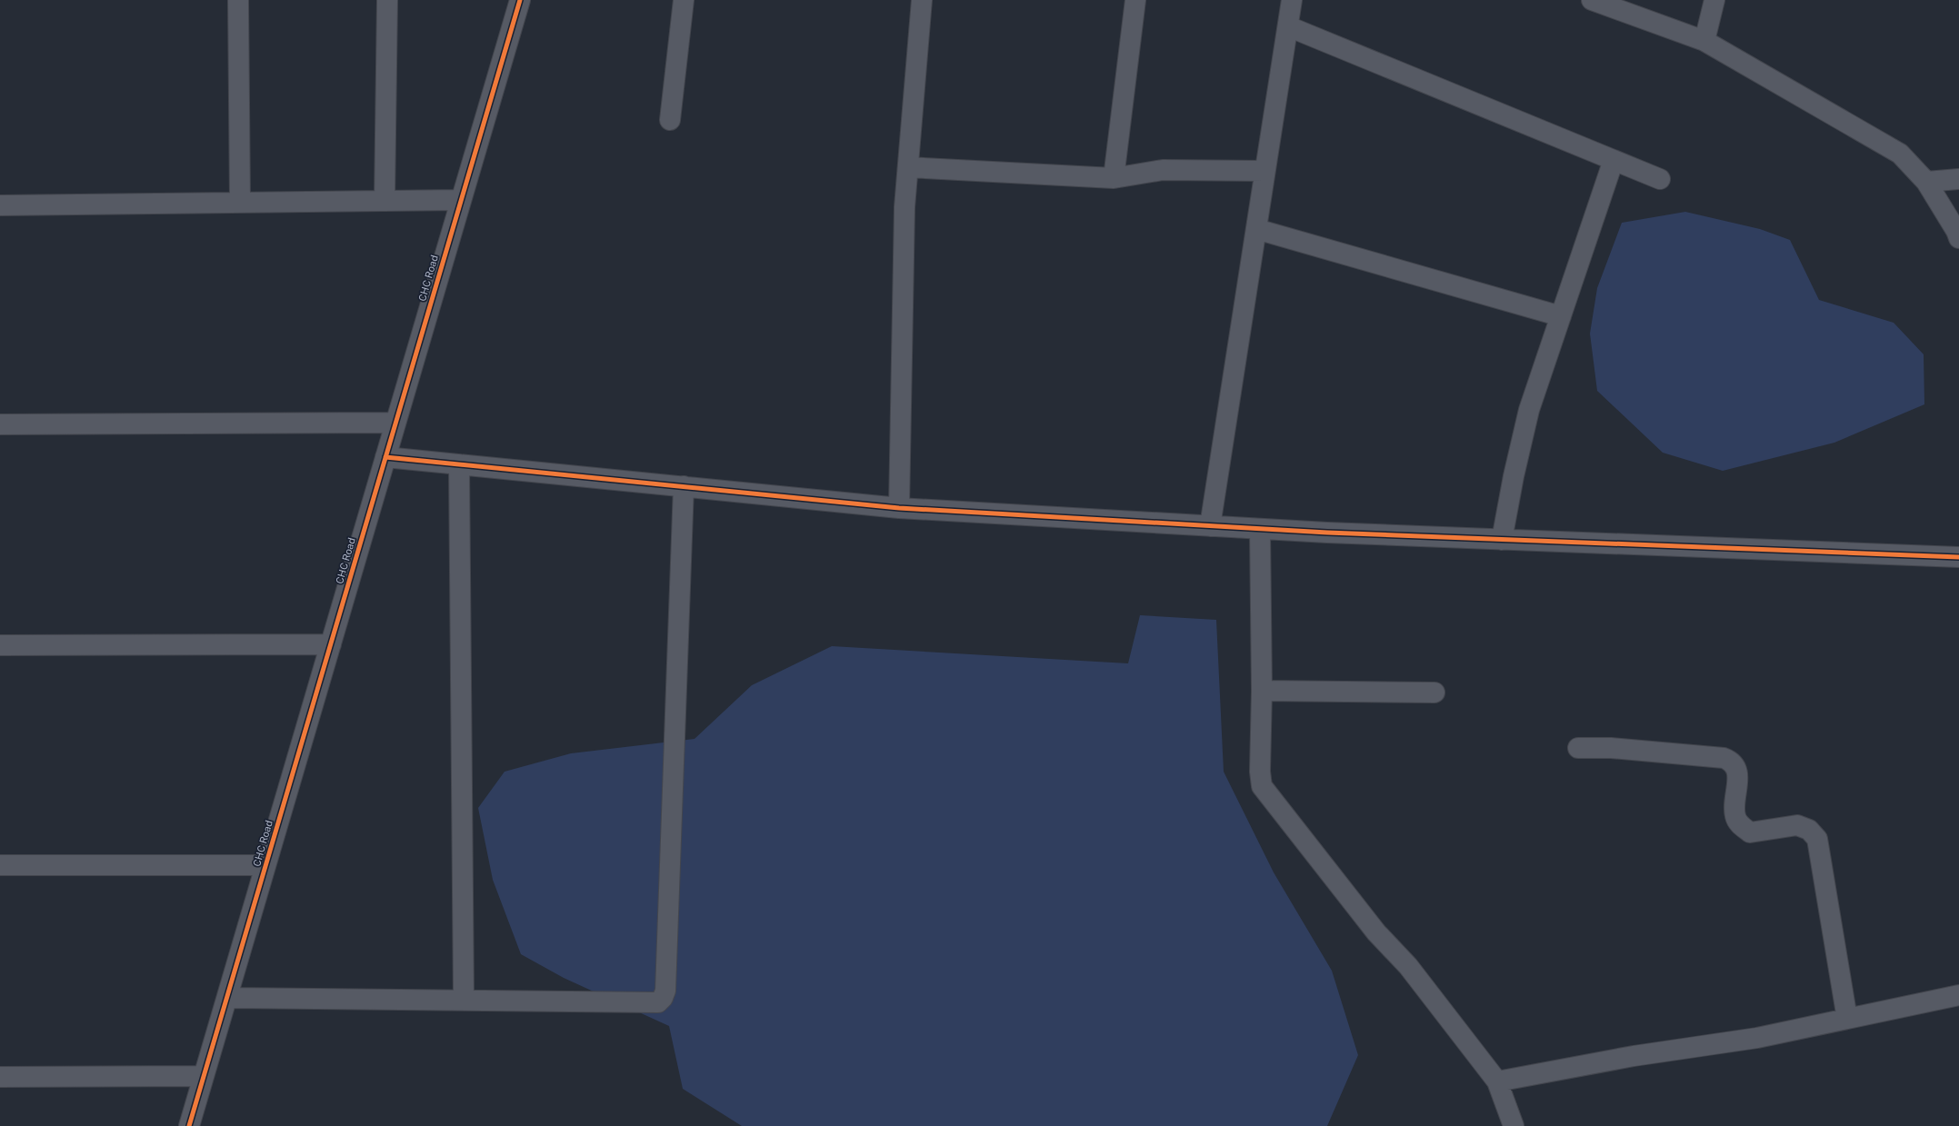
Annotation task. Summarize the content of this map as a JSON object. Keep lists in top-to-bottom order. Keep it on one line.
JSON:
{"streets":{"street":["CHC Road"]}}
